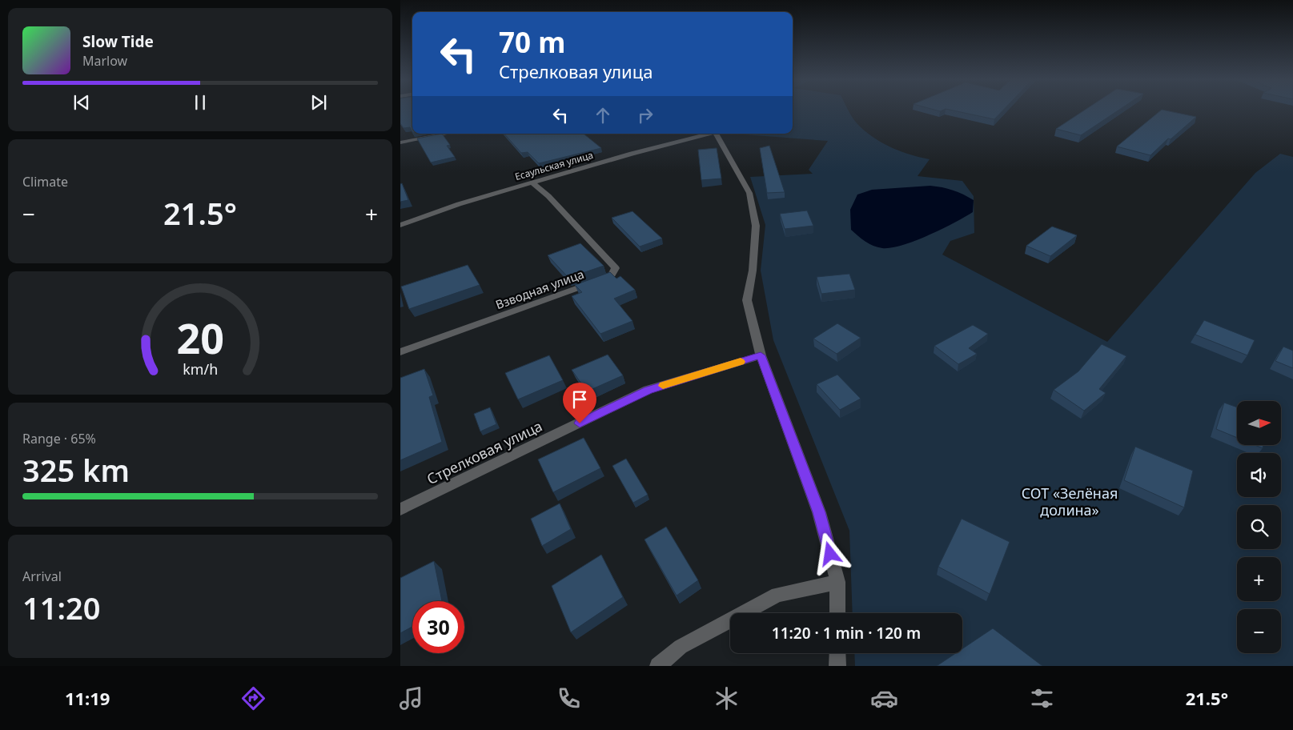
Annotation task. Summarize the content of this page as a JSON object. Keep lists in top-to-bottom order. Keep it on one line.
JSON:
{"streets":{"street":["Есаульская улица","Взводная улица","Стрелковая улица"]},"crossings":[["Есаульская улица","Взводная улица"]],"parks":["СОТ «Зелёная долина»"],"north":"right","page":{"turn":["70 m","Стрелковая улица"],"song":["Slow Tide","Marlow"],"tile":["Climate",["Range · 65%","325 km"],["Arrival","11:20"]],"heat":["−","21.5°","+"],"map_buttons":["+","−"],"limit":"30","trip":"11:20 · 1 min · 120 m","tabs":["11:19","21.5°"],"gauge":["20","km/h"]}}
